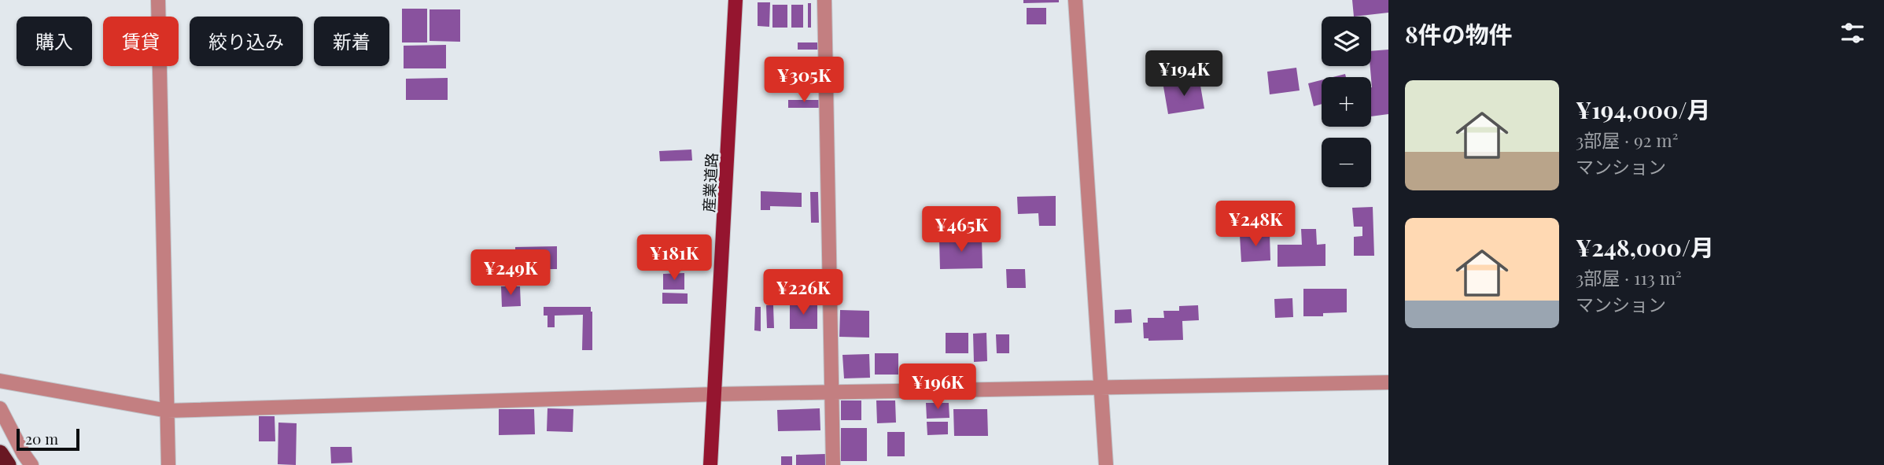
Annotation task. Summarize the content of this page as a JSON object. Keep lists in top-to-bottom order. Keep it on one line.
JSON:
{"streets":{"main road":["産業道路"]},"scale_bar":"20 m","page":{"heading":"8件の物件","map_buttons":["+","−"],"chip":["購入","賃貸","絞り込み","新着"],"price":["¥194K","¥305K","¥248K","¥465K","¥181K","¥249K","¥226K","¥196K"],"list":[{"name":"¥194,000/月","note":"3部屋 · 92 m² · マンション"},{"name":"¥248,000/月","note":"3部屋 · 113 m² · マンション"}],"scale":"20 m"}}
